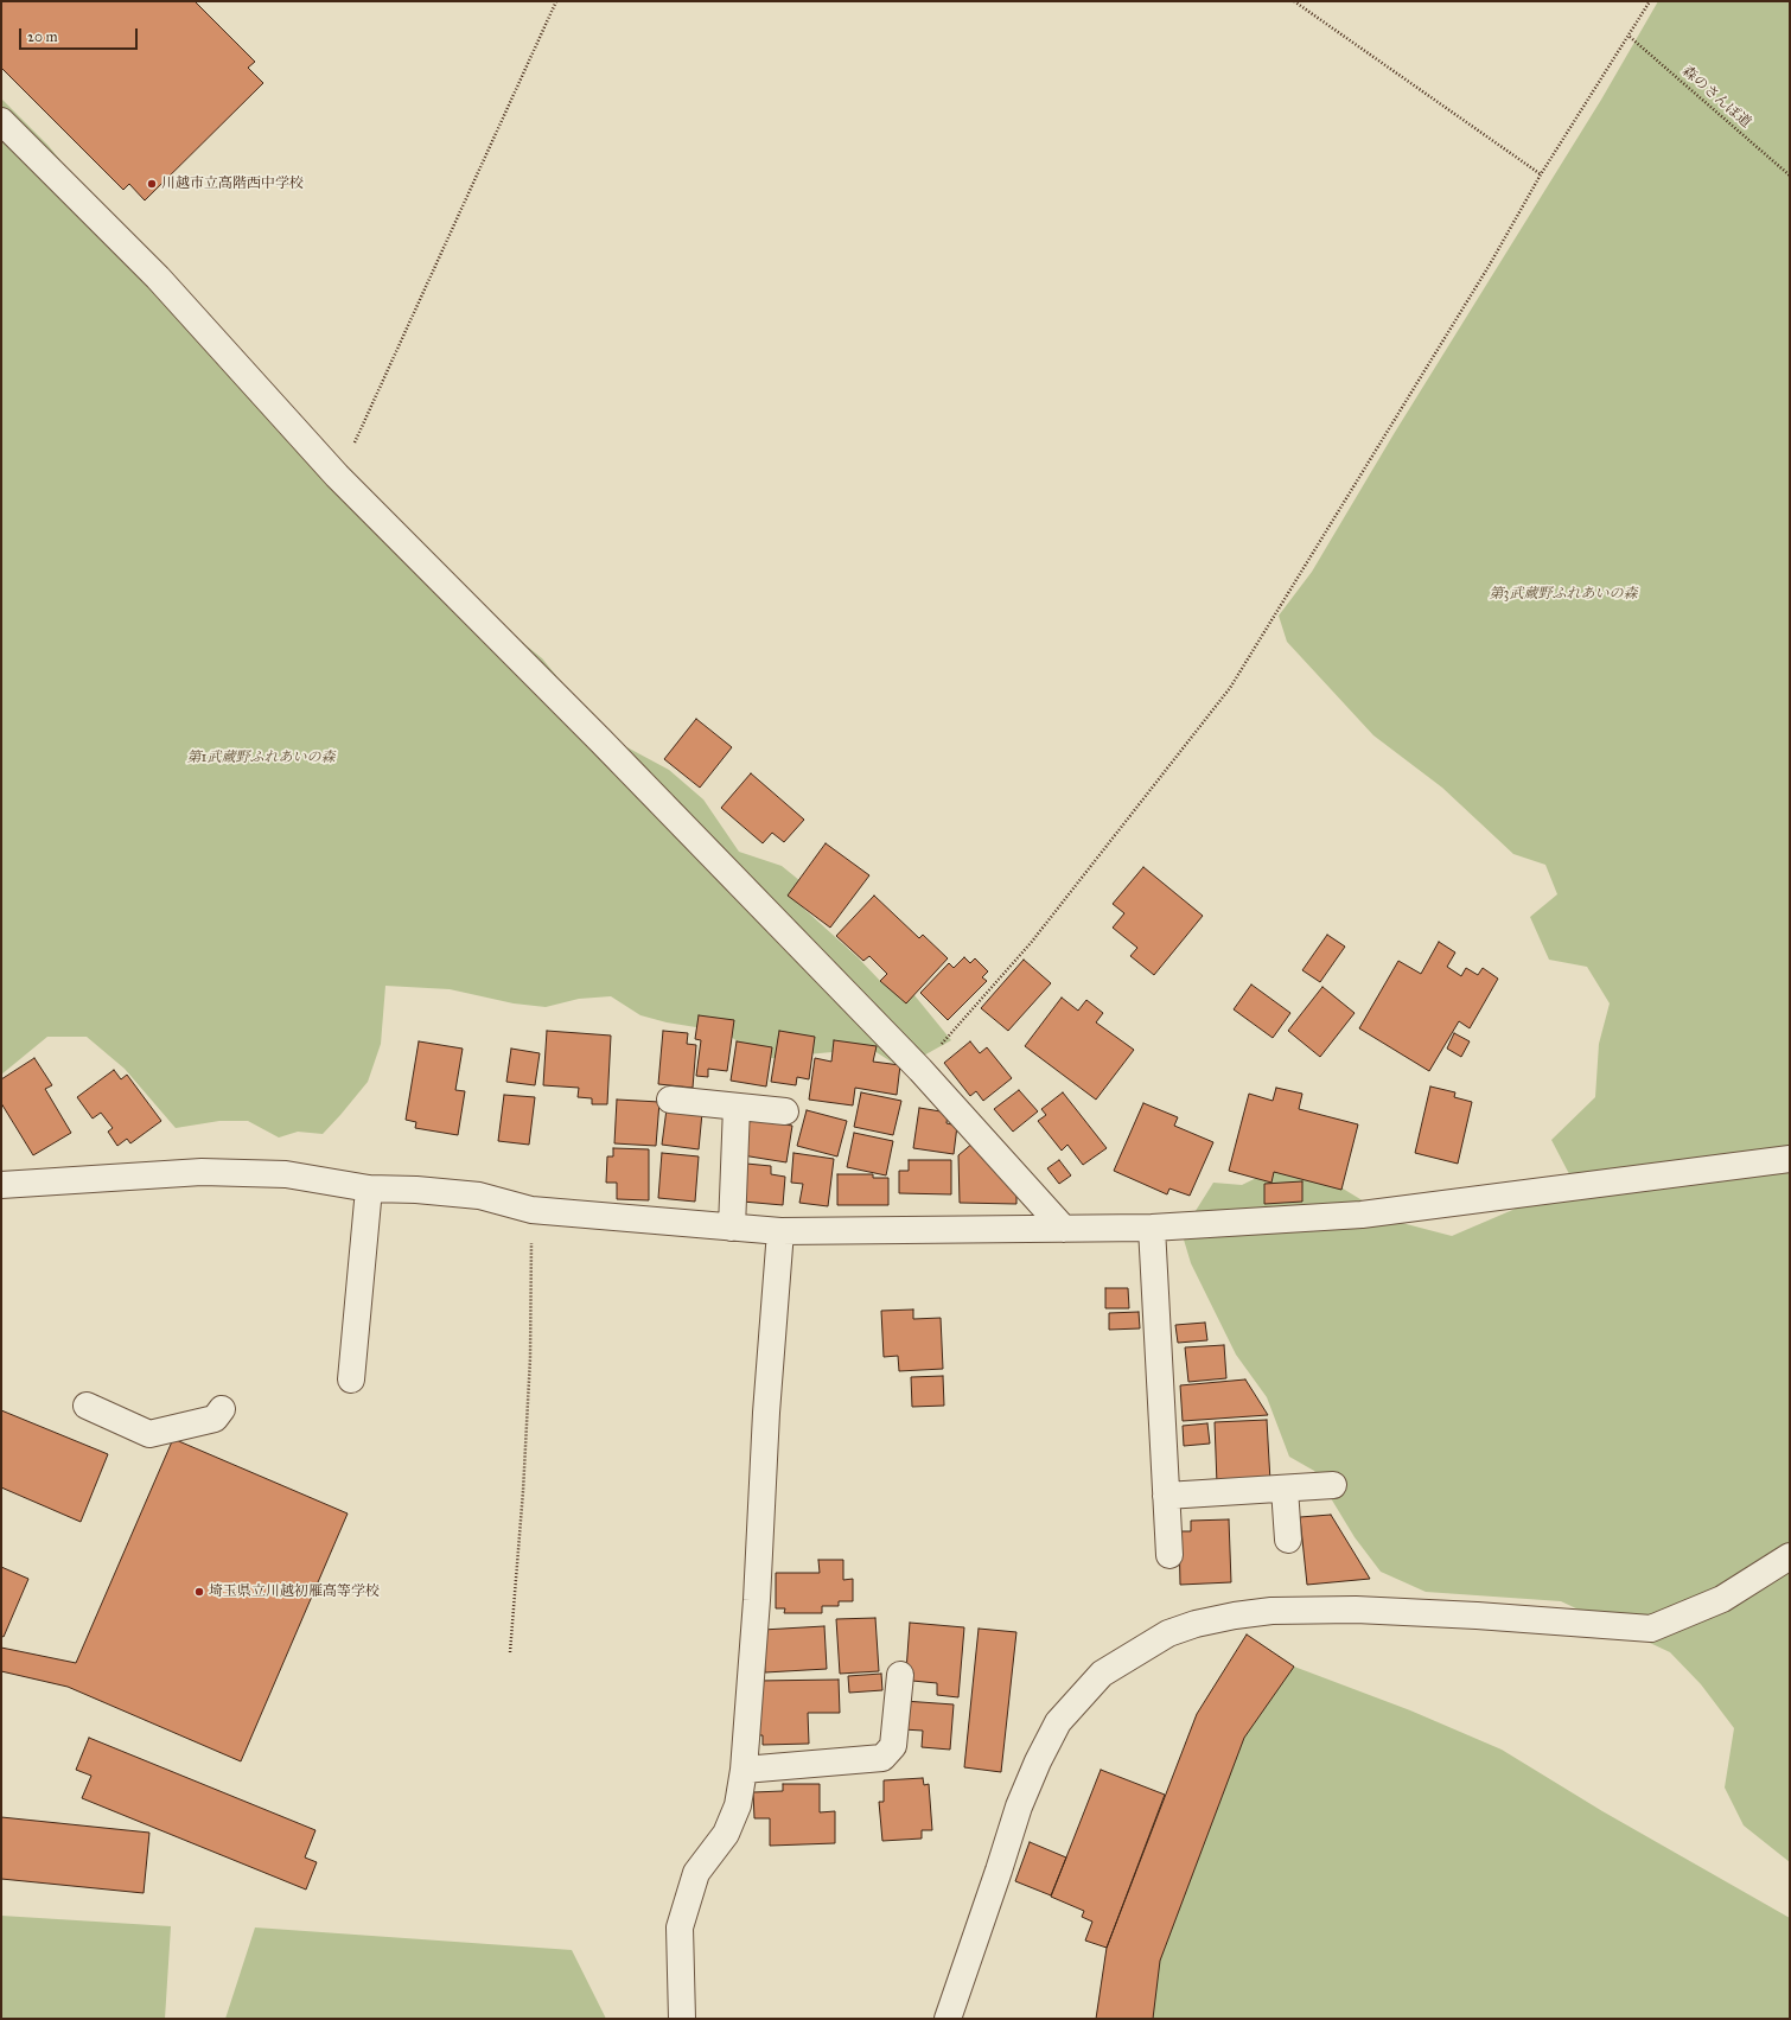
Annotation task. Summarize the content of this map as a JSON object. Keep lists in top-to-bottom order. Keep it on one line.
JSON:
{"streets":{"path":["森のさんぽ道"]},"parks":["第3武蔵野ふれあいの森","第1武蔵野ふれあいの森"],"places":["川越市立高階西中学校","埼玉県立川越初雁高等学校"],"scale_bar":"20 m"}
